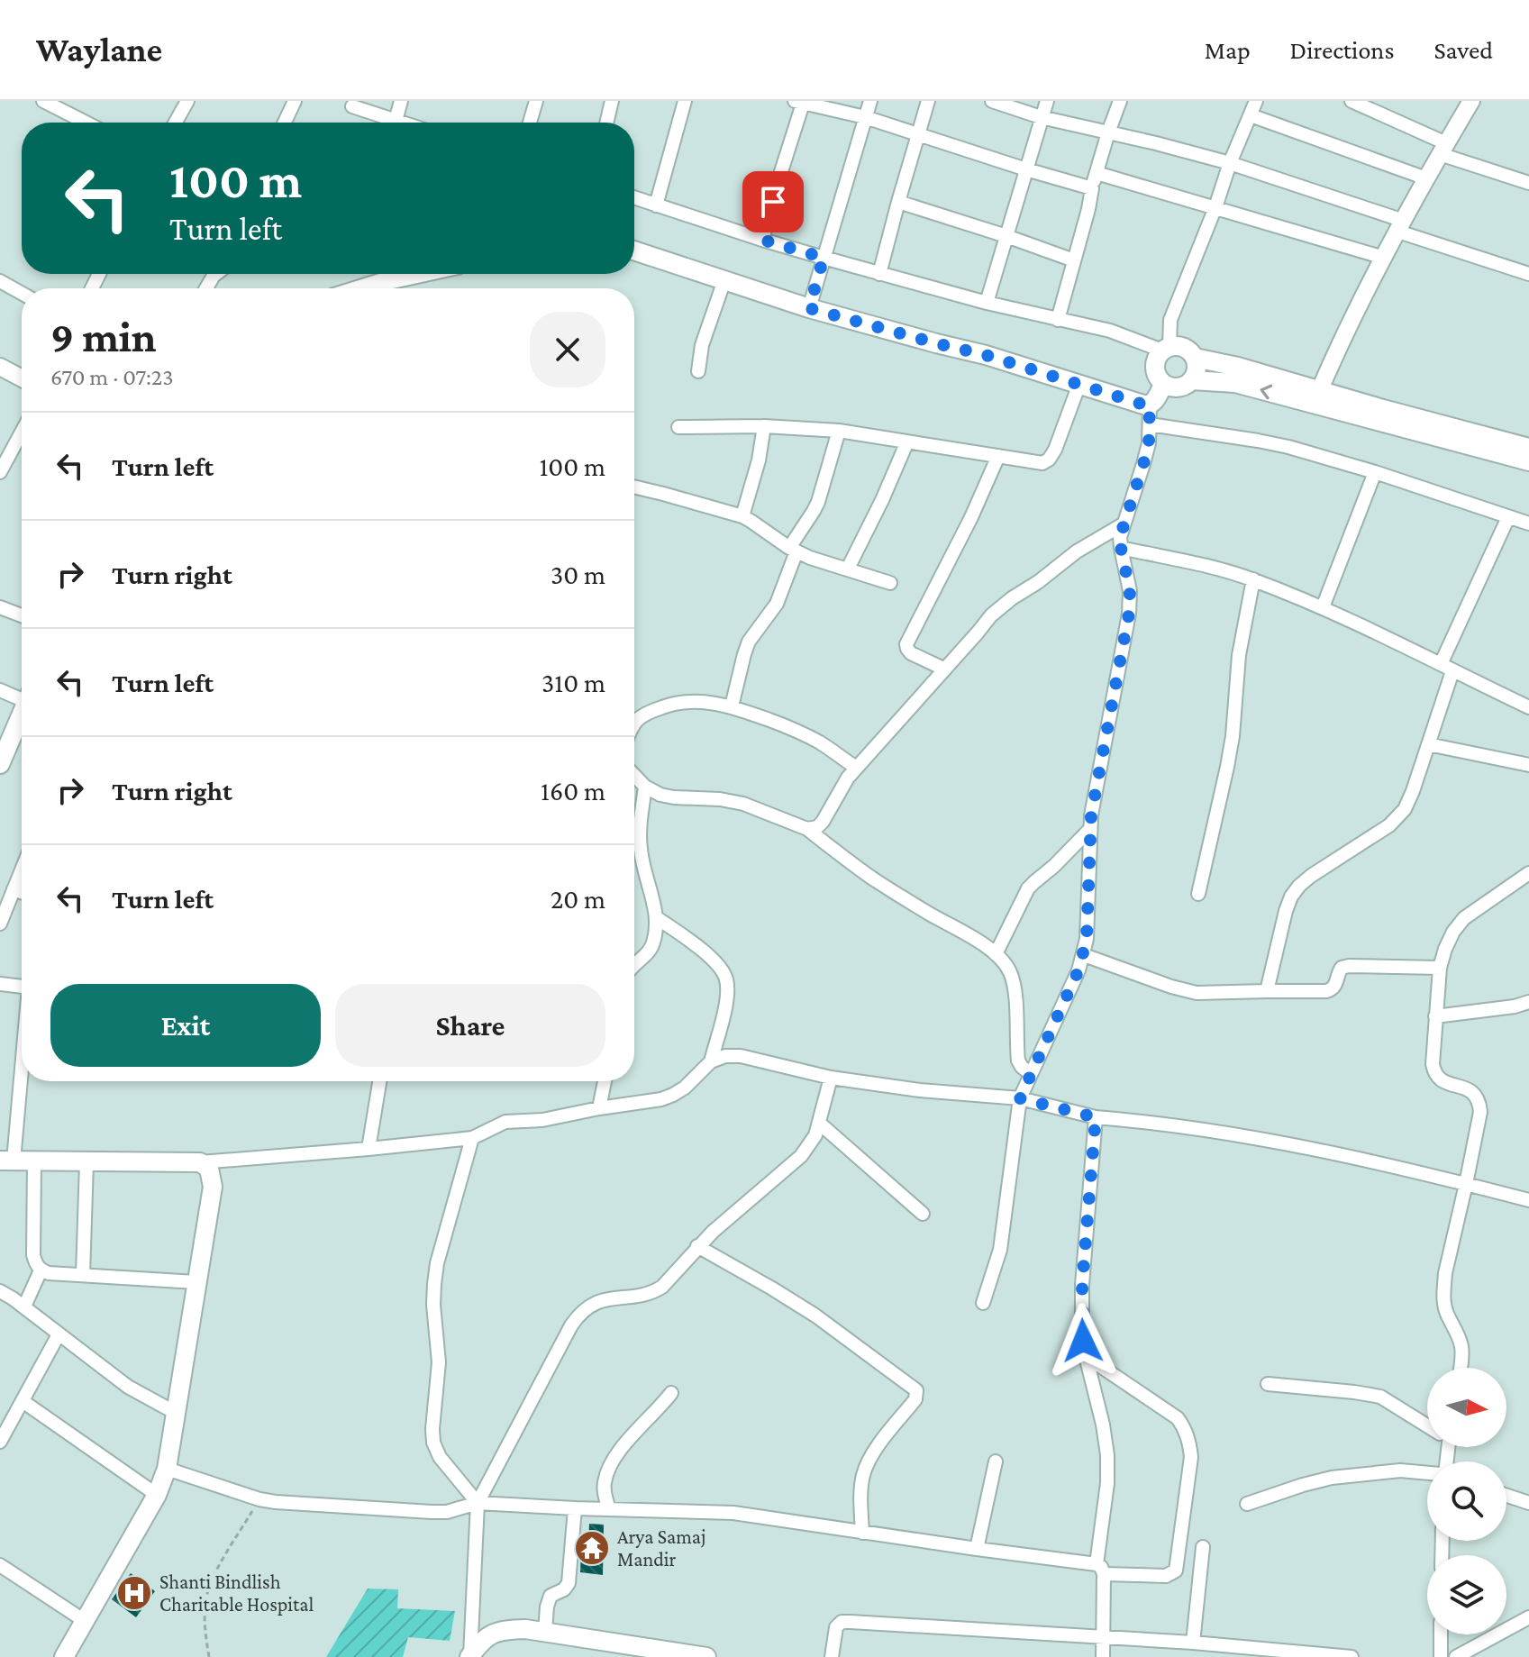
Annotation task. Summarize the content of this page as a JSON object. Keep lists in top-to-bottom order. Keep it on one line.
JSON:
{"places":{"temple":["Arya Samaj Mandir"],"hospital":["Shanti Bindlish Charitable Hospital"]},"north":"right","page":{"header":"Waylane","nav":["Map","Directions","Saved"],"turn":["100 m","Turn left"],"heading":["9 min","670 m · 07:23"],"list":[{"name":"Turn left","value":"100 m"},{"name":"Turn right","value":"30 m"},{"name":"Turn left","value":"310 m"},{"name":"Turn right","value":"160 m"},{"name":"Turn left","value":"20 m"}],"buttons":["Exit","Share"]}}
